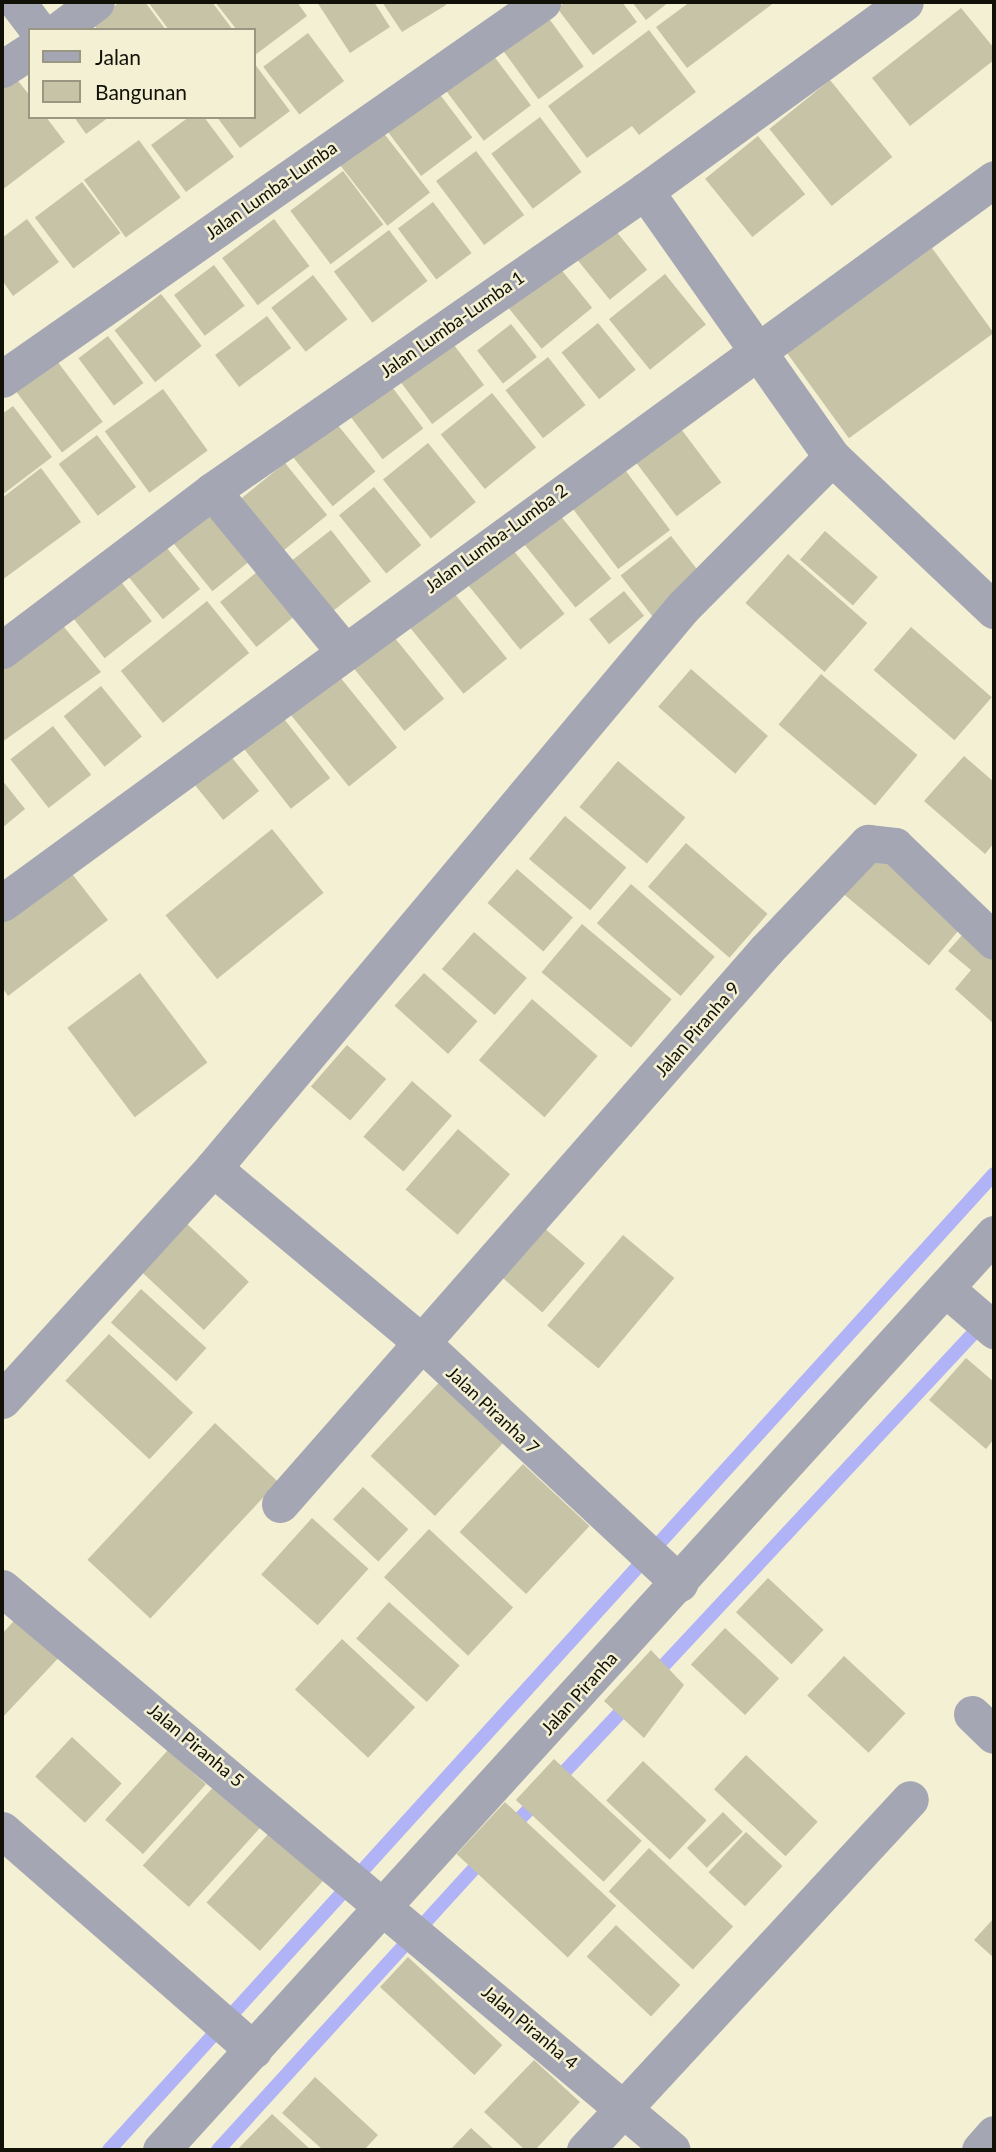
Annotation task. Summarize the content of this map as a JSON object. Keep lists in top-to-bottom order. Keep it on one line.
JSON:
{"streets":{"street":["Jalan Lumba-Lumba","Jalan Lumba-Lumba 1","Jalan Lumba-Lumba 2","Jalan Piranha 9","Jalan Piranha 7","Jalan Piranha","Jalan Piranha 5","Jalan Piranha 4"]},"crossings":[["Jalan Piranha 9","Jalan Piranha 7"],["Jalan Piranha 7","Jalan Piranha"],["Jalan Piranha","Jalan Piranha 5"],["Jalan Piranha","Jalan Piranha 4"],["Jalan Piranha 5","Jalan Piranha 4"]],"legend":["Jalan","Bangunan"]}
